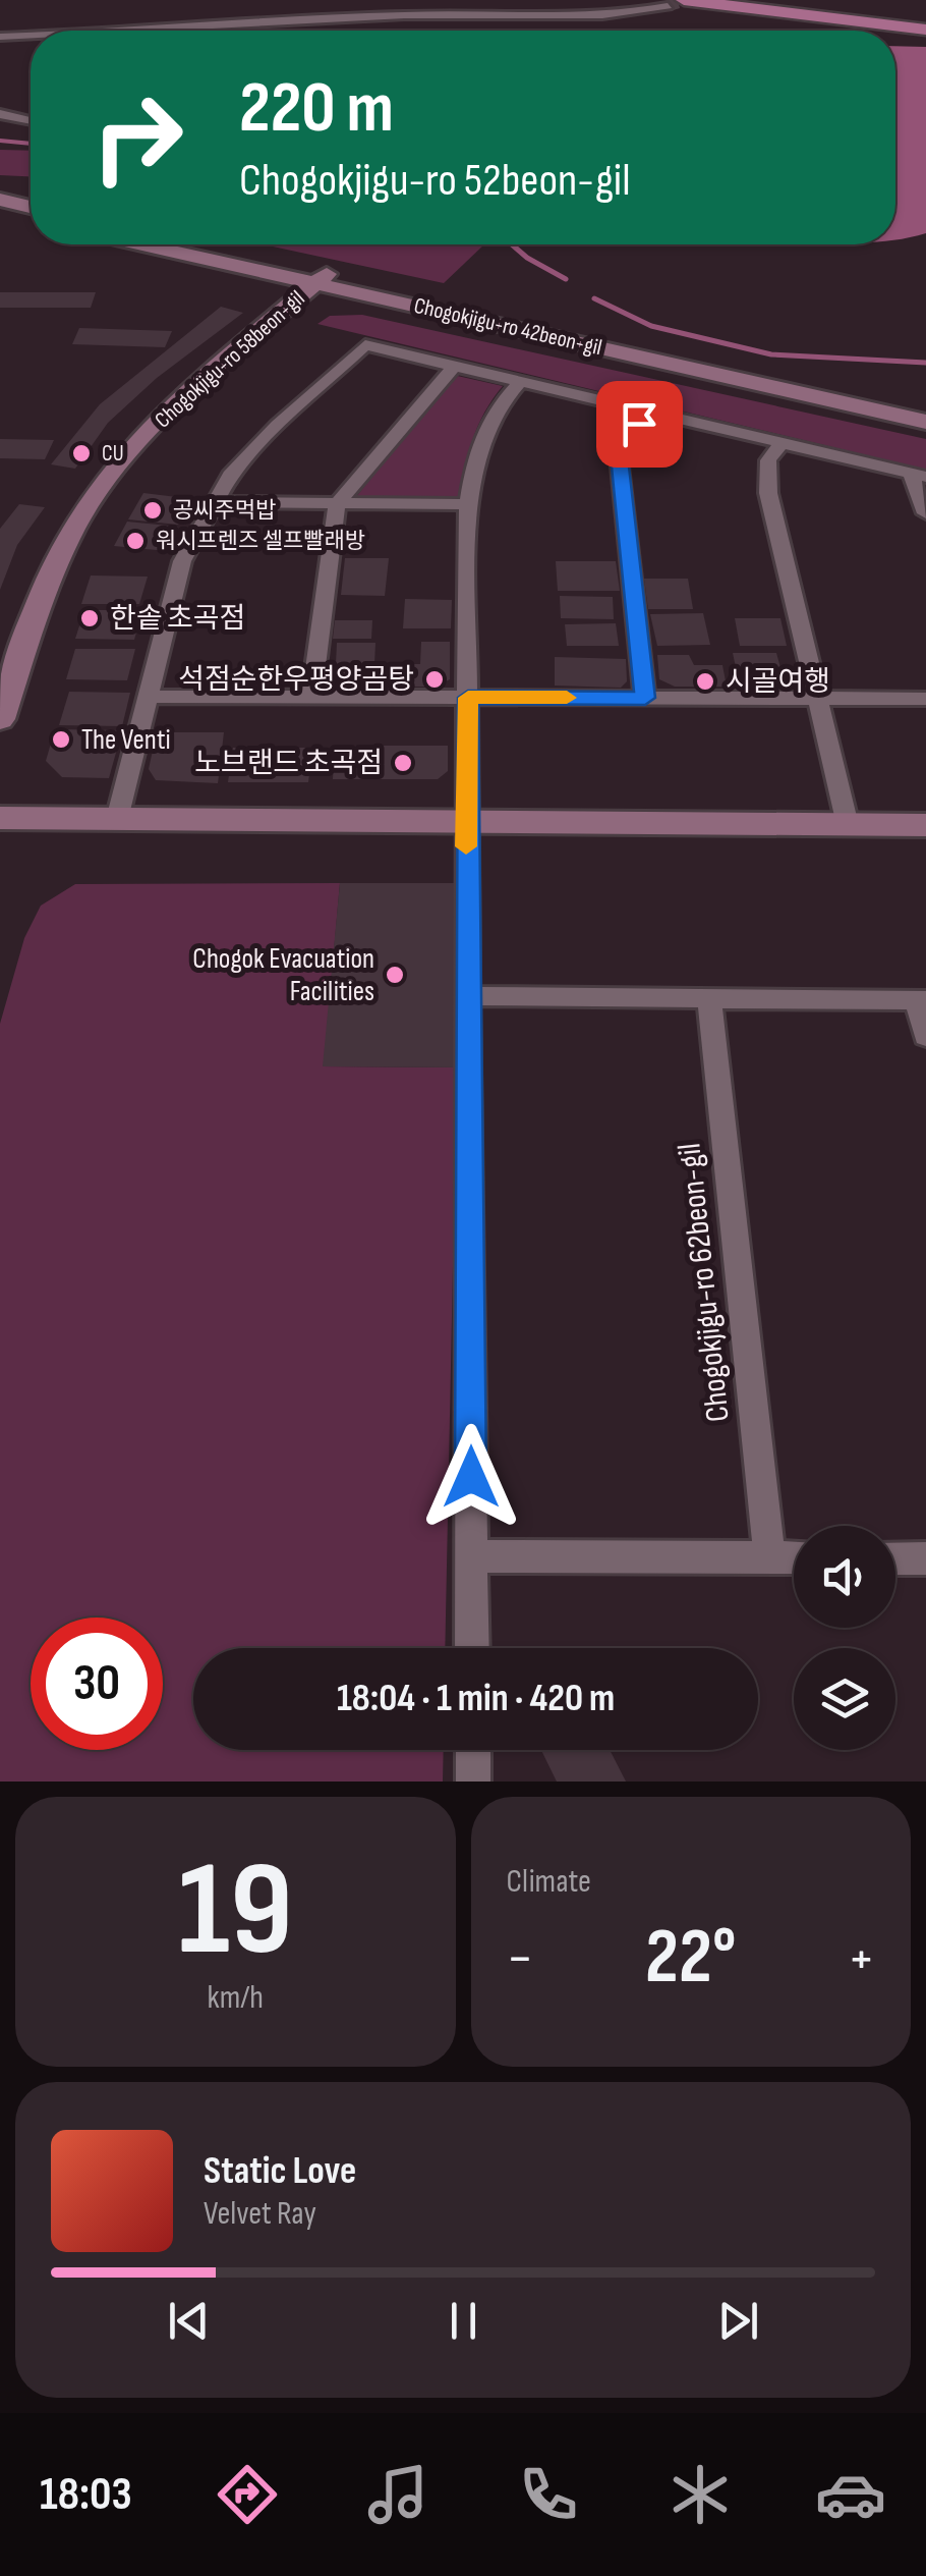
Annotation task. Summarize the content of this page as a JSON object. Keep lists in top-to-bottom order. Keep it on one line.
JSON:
{"streets":{"street":["Chogokjigu-ro 42beon-gil","Chogokjigu-ro 58beon-gil","Chogokjigu-ro 62beon-gil"]},"crossings":[["Chogokjigu-ro 42beon-gil","Chogokjigu-ro 58beon-gil"]],"places":["CU","공씨주먹밥","워시프렌즈 셀프빨래방","한솥 초곡점","석점순한우평양곰탕","시골여행","The Venti","노브랜드 초곡점","Chogok Evacuation Facilities"],"page":{"turn":["220 m","Chogokjigu-ro 52beon-gil"],"limit":"30","trip":"18:04 · 1 min · 420 m","tile":[["19","km/h"],"Climate"],"heat":["−","22°","+"],"song":["Static Love","Velvet Ray"],"tabs":"18:03"}}
